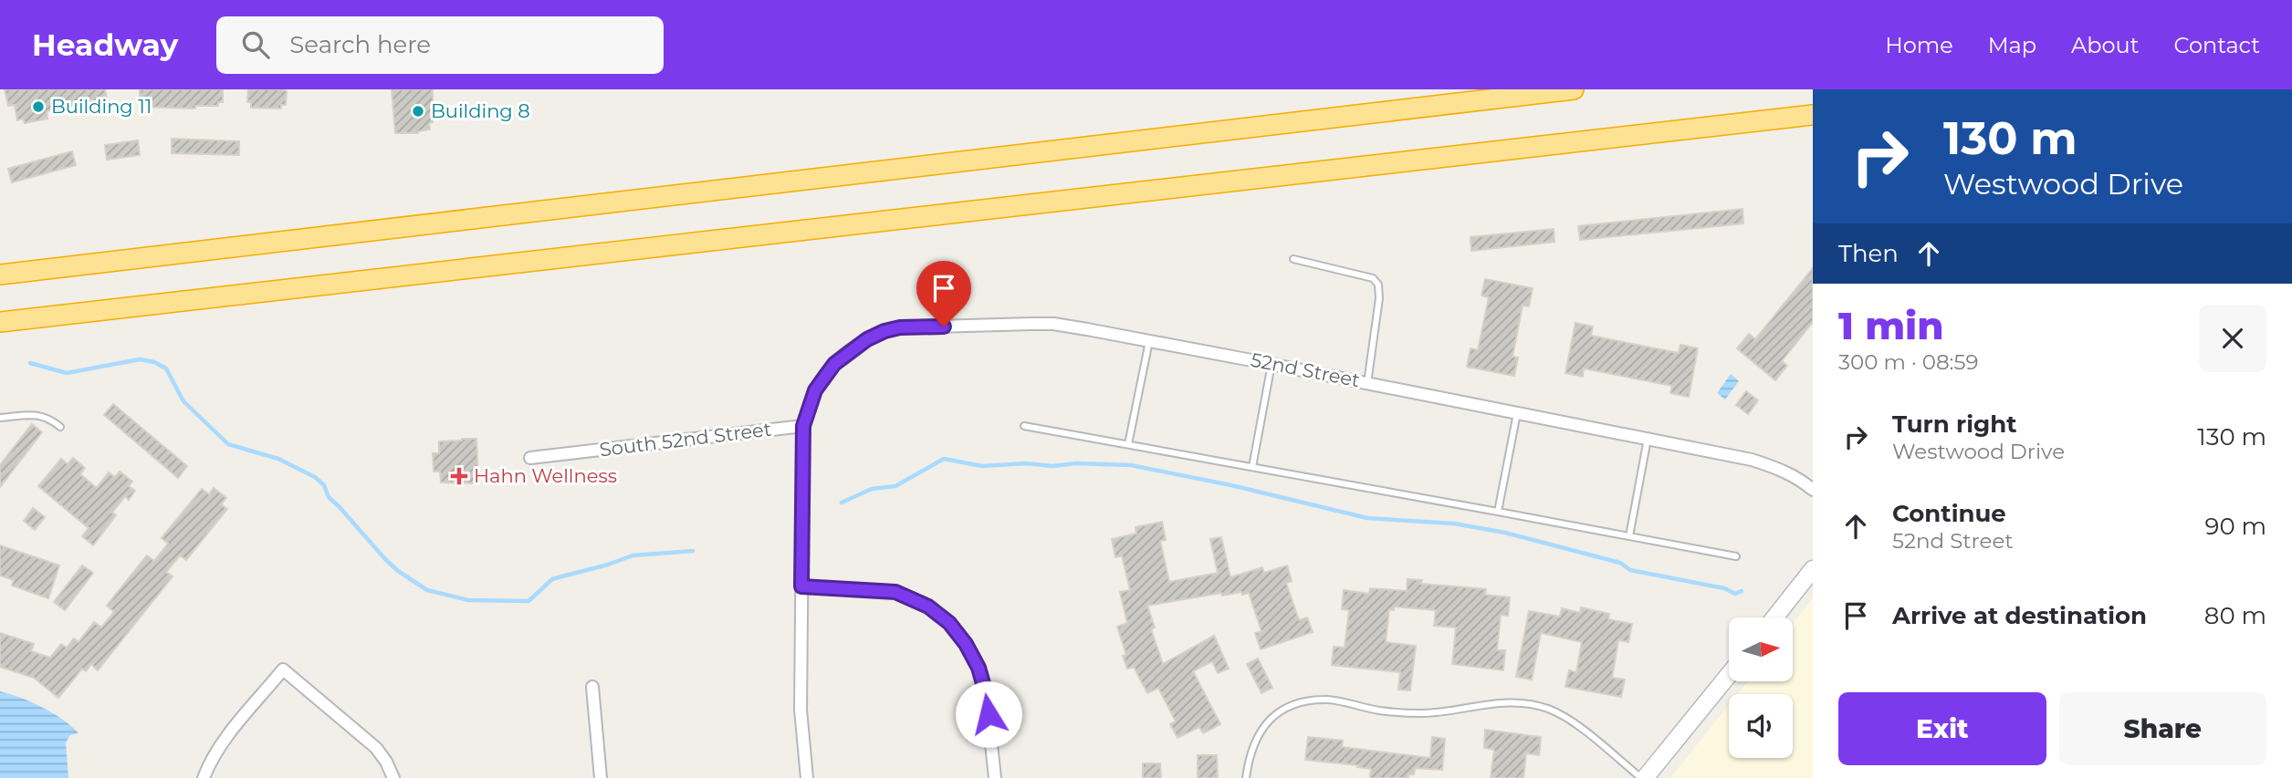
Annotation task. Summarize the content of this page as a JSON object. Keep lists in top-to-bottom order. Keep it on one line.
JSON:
{"streets":{"street":["52nd Street","South 52nd Street"]},"crossings":[["52nd Street","South 52nd Street"]],"places":{"other":["Building 11","Building 8"],"health":["Hahn Wellness"]},"north":"right","page":{"header":"Headway","search":"Search here","nav":["Home","Map","About","Contact"],"turn":["130 m","Westwood Drive"],"then":"Then","heading":["1 min","300 m · 08:59"],"list":[{"name":"Turn right","note":"Westwood Drive","value":"130 m"},{"name":"Continue","note":"52nd Street","value":"90 m"},{"name":"Arrive at destination","value":"80 m"}],"buttons":["Exit","Share"]}}
